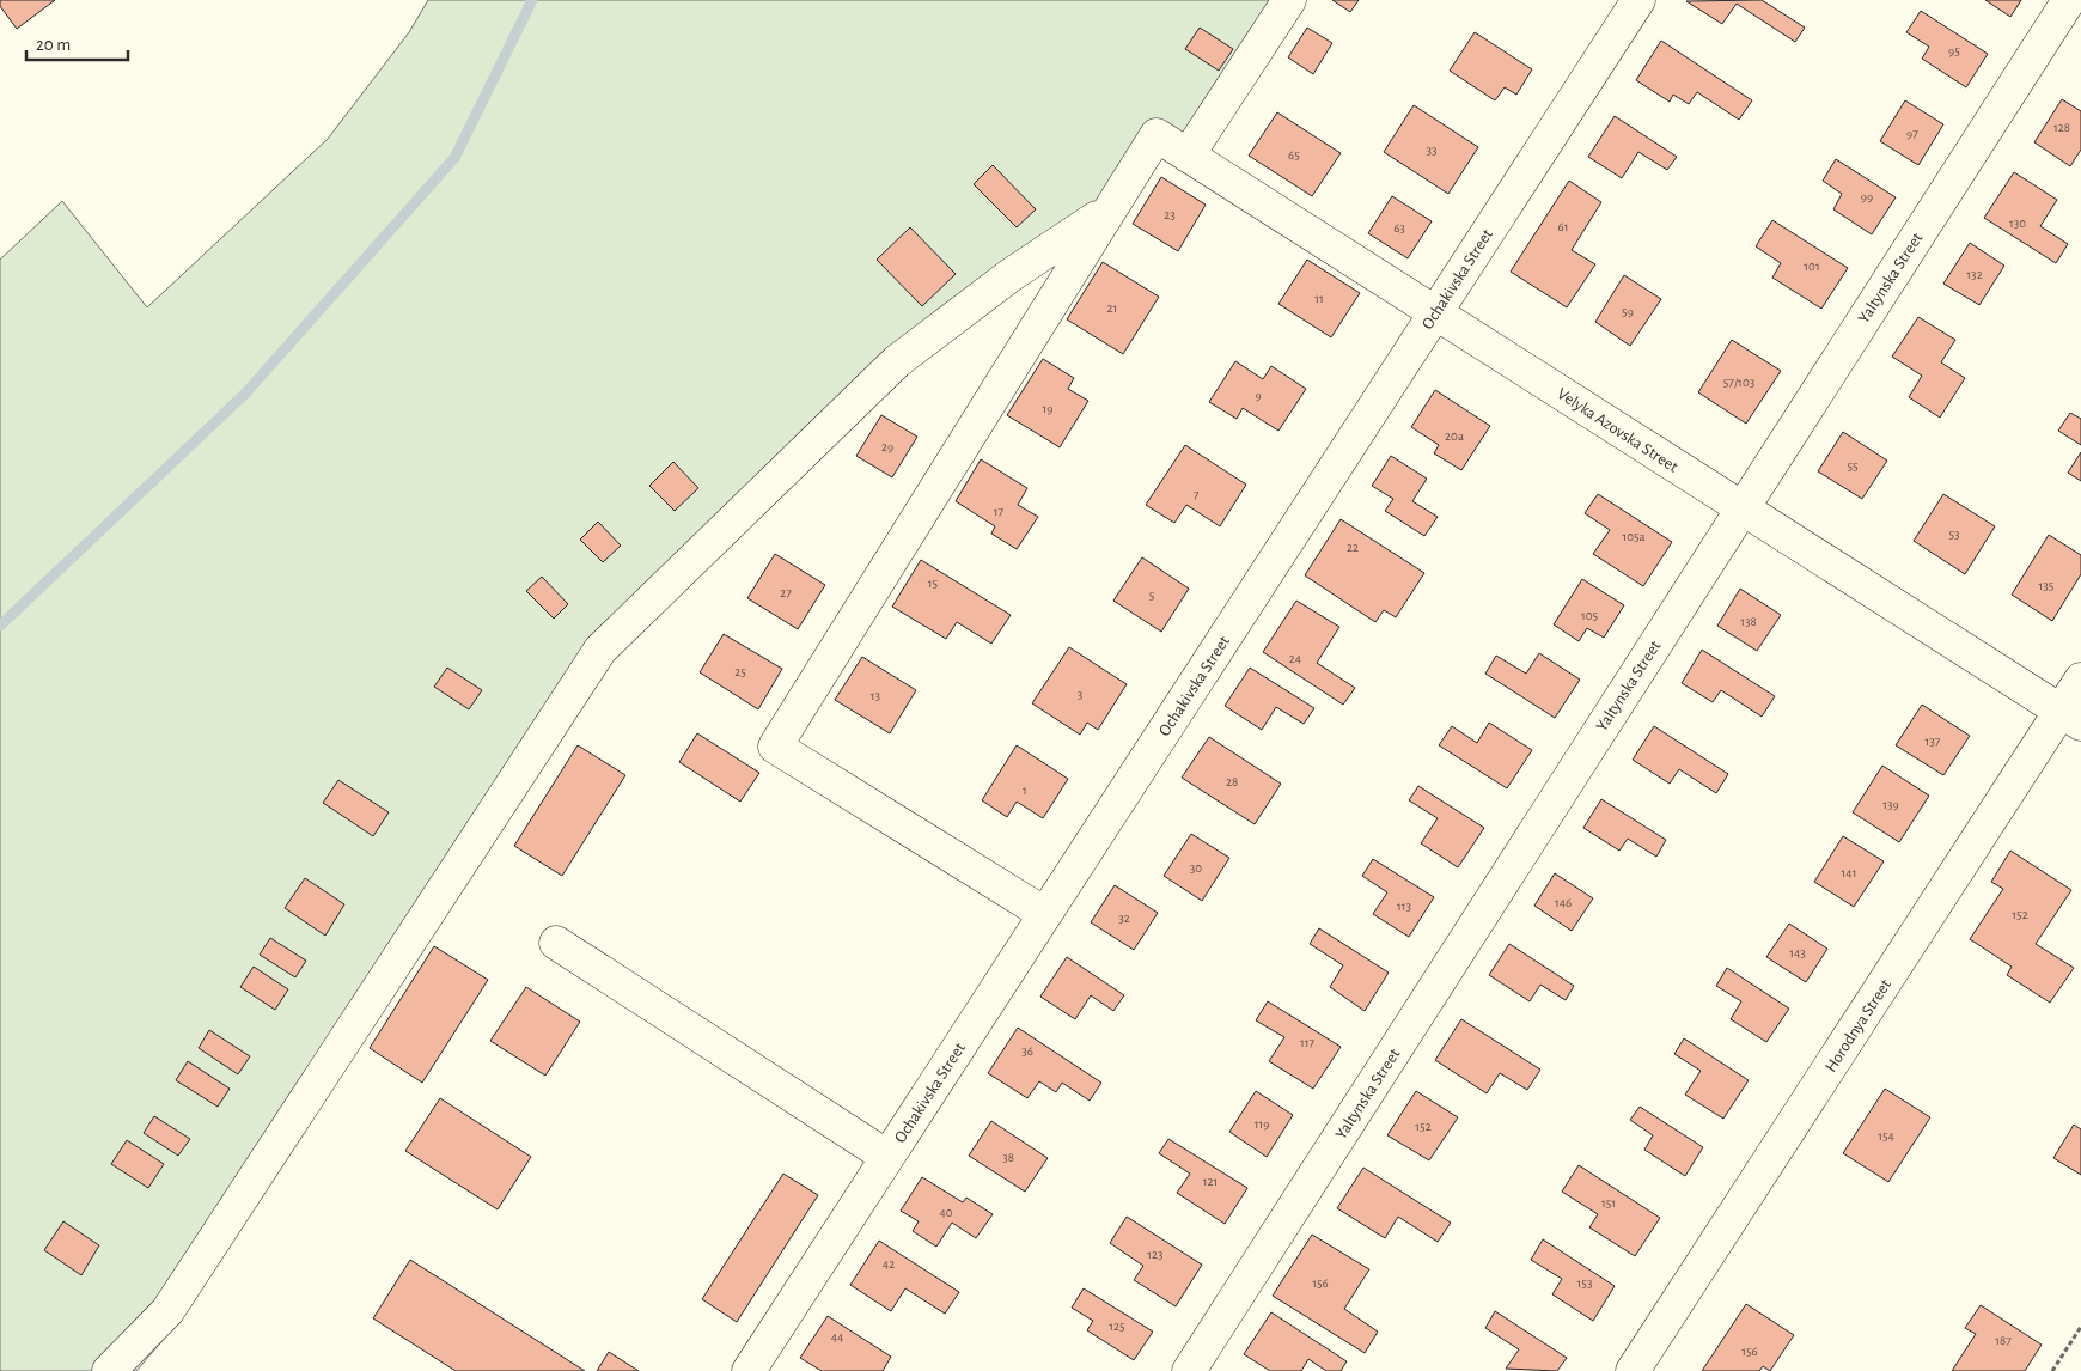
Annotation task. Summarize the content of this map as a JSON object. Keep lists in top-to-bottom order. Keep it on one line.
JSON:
{"streets":{"street":["Yaltynska Street","Ochakivska Street","Velyka Azovska Street","Horodnya Street"]},"crossings":[["Yaltynska Street","Velyka Azovska Street"],["Ochakivska Street","Velyka Azovska Street"],["Velyka Azovska Street","Horodnya Street"]],"house_numbers":["95","128","97","33","65","99","23","130","61","63","101","132","11","21","59","57/103","9","19","20а","29","55","7","17","53","105а","22","15","135","27","5","105","138","24","25","3","13","137","28","1","139","30","141","146","113","152","32","143","117","36","119","152","154","38","121","151","40","123","42","156","153","125","44","187","156"],"scale_bar":"20 m"}
